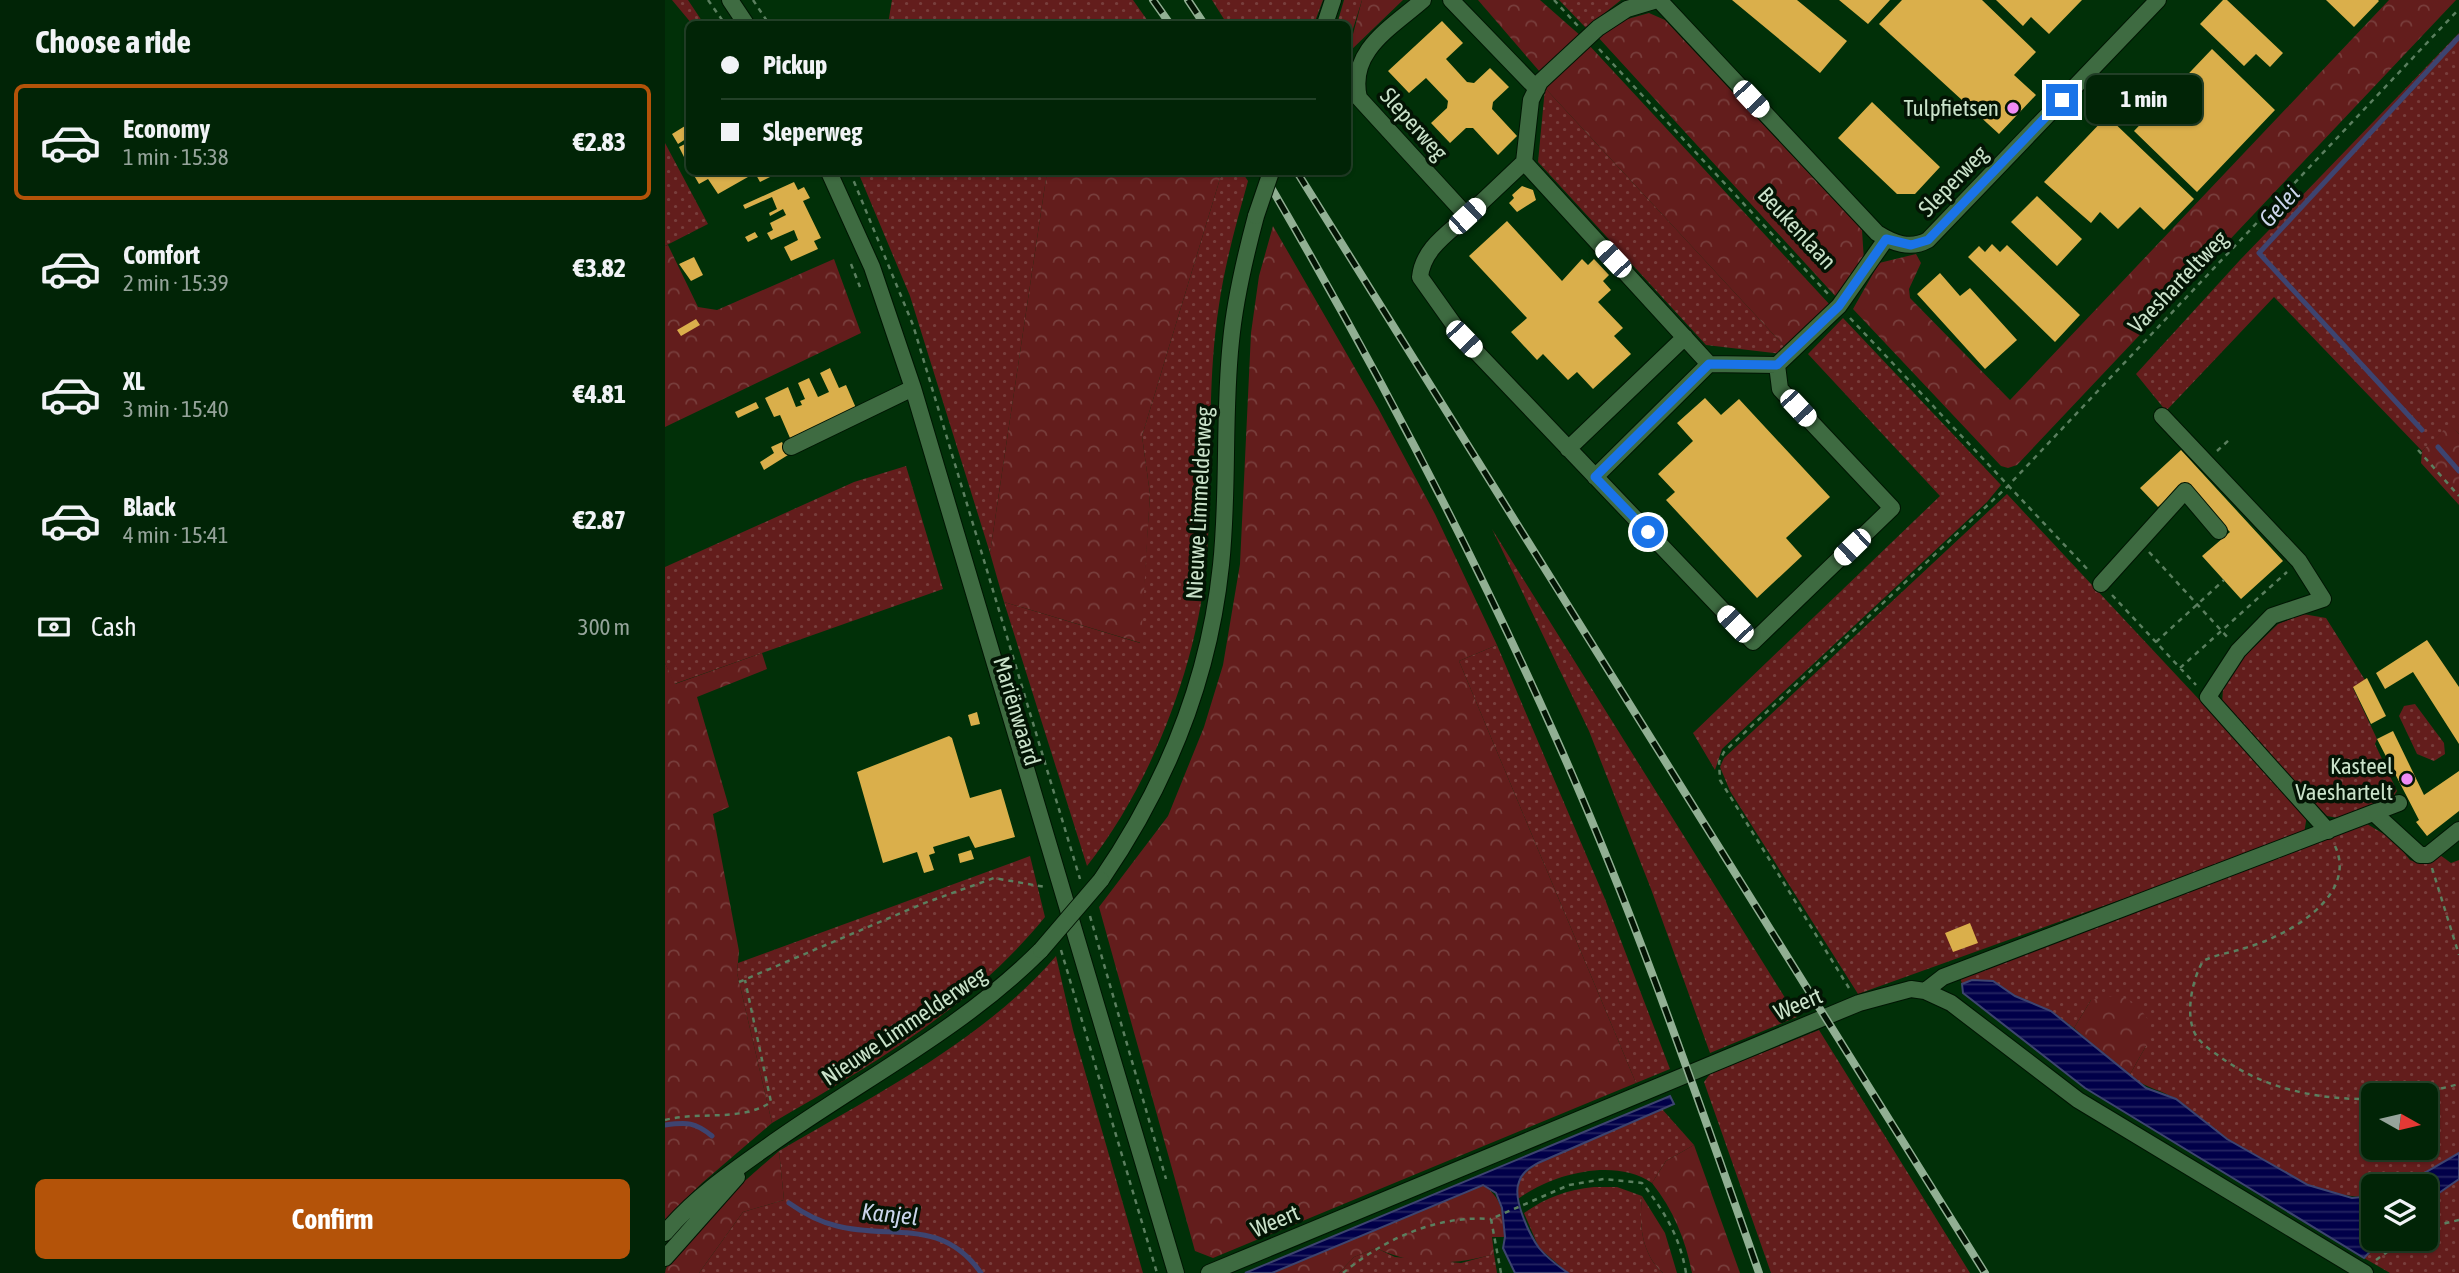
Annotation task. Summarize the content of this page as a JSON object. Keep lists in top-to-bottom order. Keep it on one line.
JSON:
{"streets":{"street":["Sleperweg","Nieuwe Limmelderweg","Mariënwaard","Weert"],"path":["Beukenlaan","Vaesharteltweg"]},"crossings":[["Beukenlaan","Vaesharteltweg"],["Vaesharteltweg","Weert"]],"water":["Gelei","Kanjel"],"places":["Tulpfietsen","Kasteel Vaeshartelt"],"north":"right","page":{"heading":"Choose a ride","banner":["Pickup","Sleperweg"],"bubble":"1 min","list":[{"name":"Economy","note":"1 min · 15:38","value":"€2.83"},{"name":"Comfort","note":"2 min · 15:39","value":"€3.82"},{"name":"XL","note":"3 min · 15:40","value":"€4.81"},{"name":"Black","note":"4 min · 15:41","value":"€2.87"}],"pay":["Cash","300 m"],"buttons":"Confirm"}}
